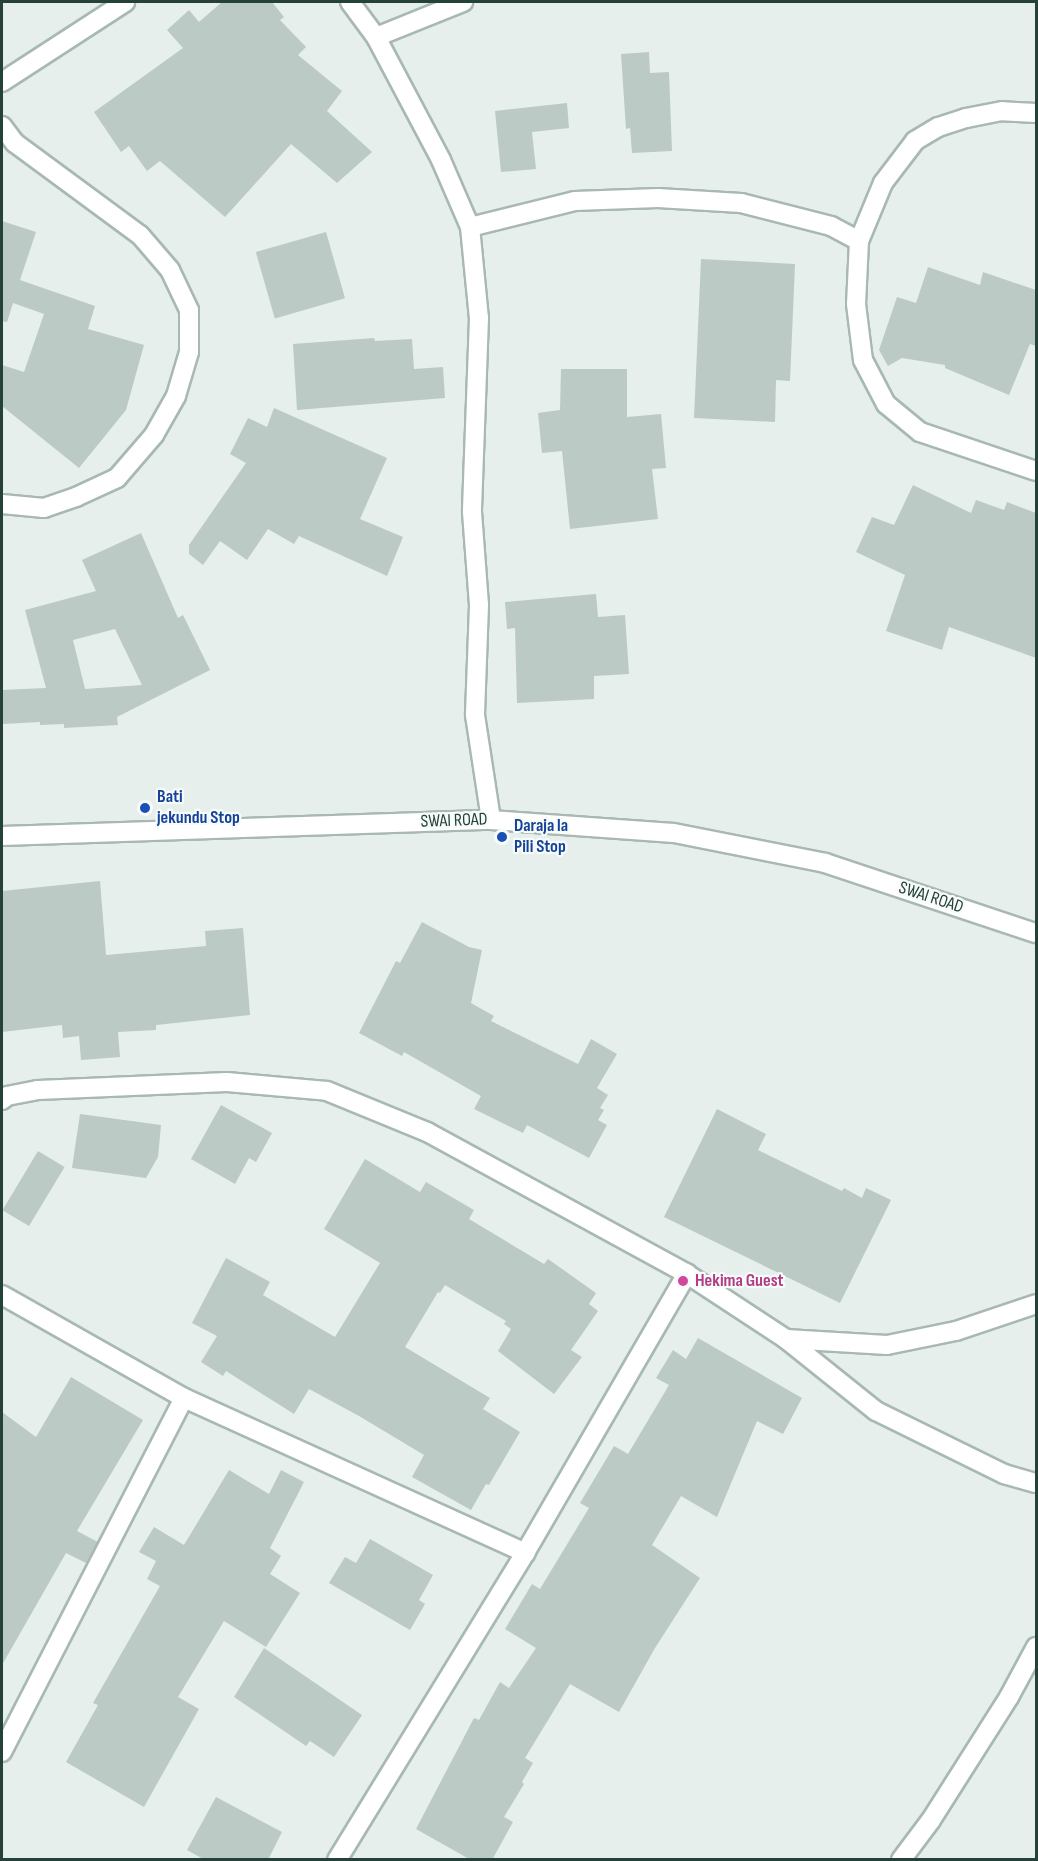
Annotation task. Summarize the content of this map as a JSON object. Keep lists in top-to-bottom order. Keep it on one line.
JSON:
{"streets":{"street":["SWAI ROAD"]},"places":["Bati jekundu Stop","Daraja la Pili Stop","Hekima Guest"]}
